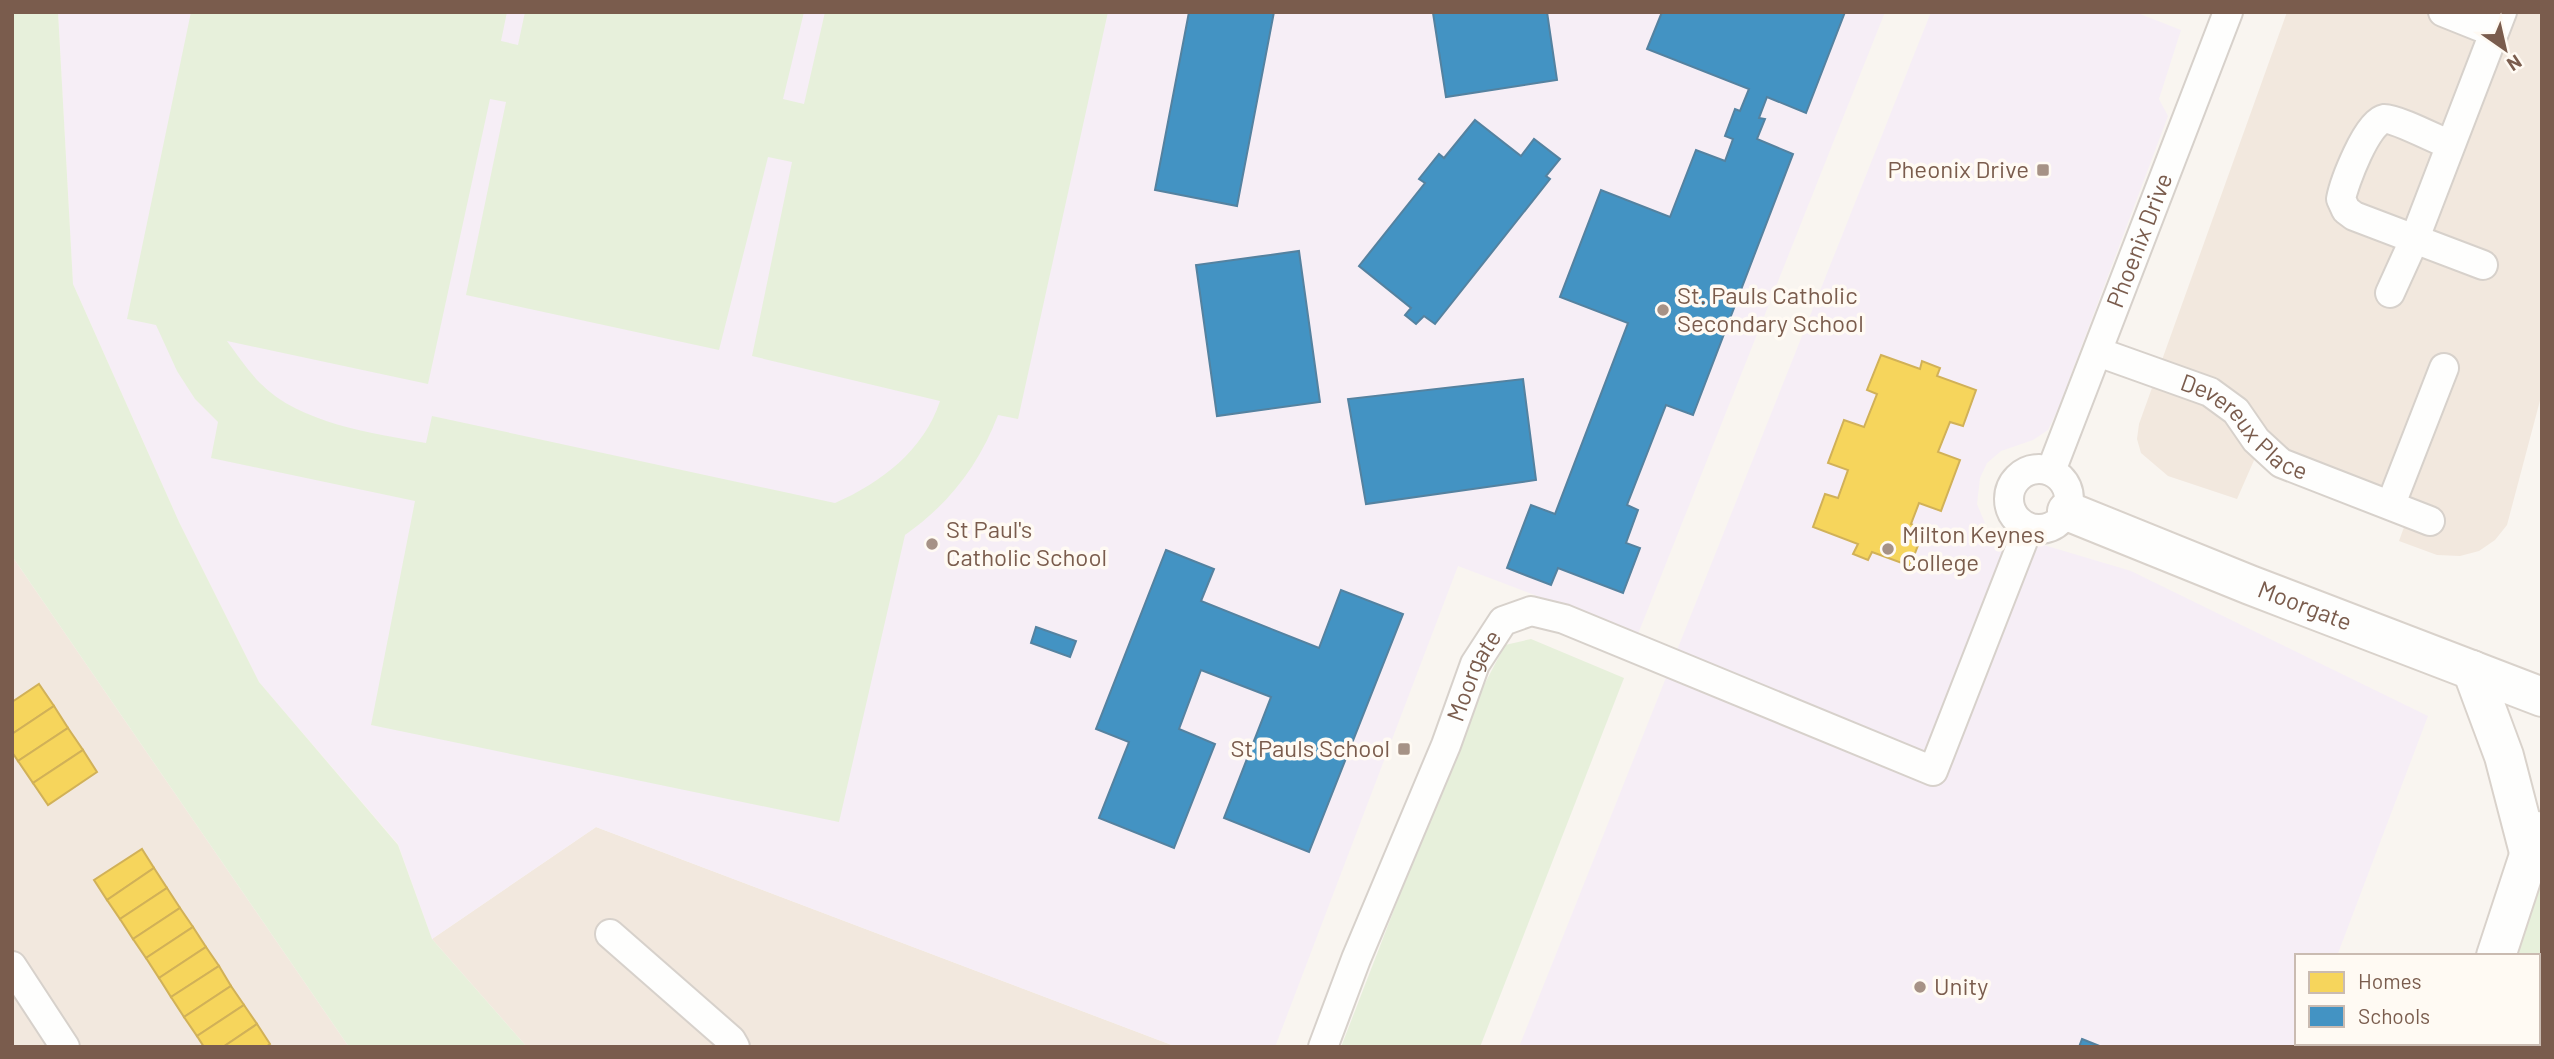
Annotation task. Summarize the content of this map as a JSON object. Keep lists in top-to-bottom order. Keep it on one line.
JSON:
{"streets":{"street":["Phoenix Drive","Devereux Place","Moorgate"]},"crossings":[["Phoenix Drive","Devereux Place"],["Phoenix Drive","Moorgate"]],"places":{"transit":["Pheonix Drive","St Pauls School"],"other":["St. Pauls Catholic Secondary School","St Paul's Catholic School","Milton Keynes College","Unity"]},"legend":["Homes","Schools"],"north":"bottom right"}
